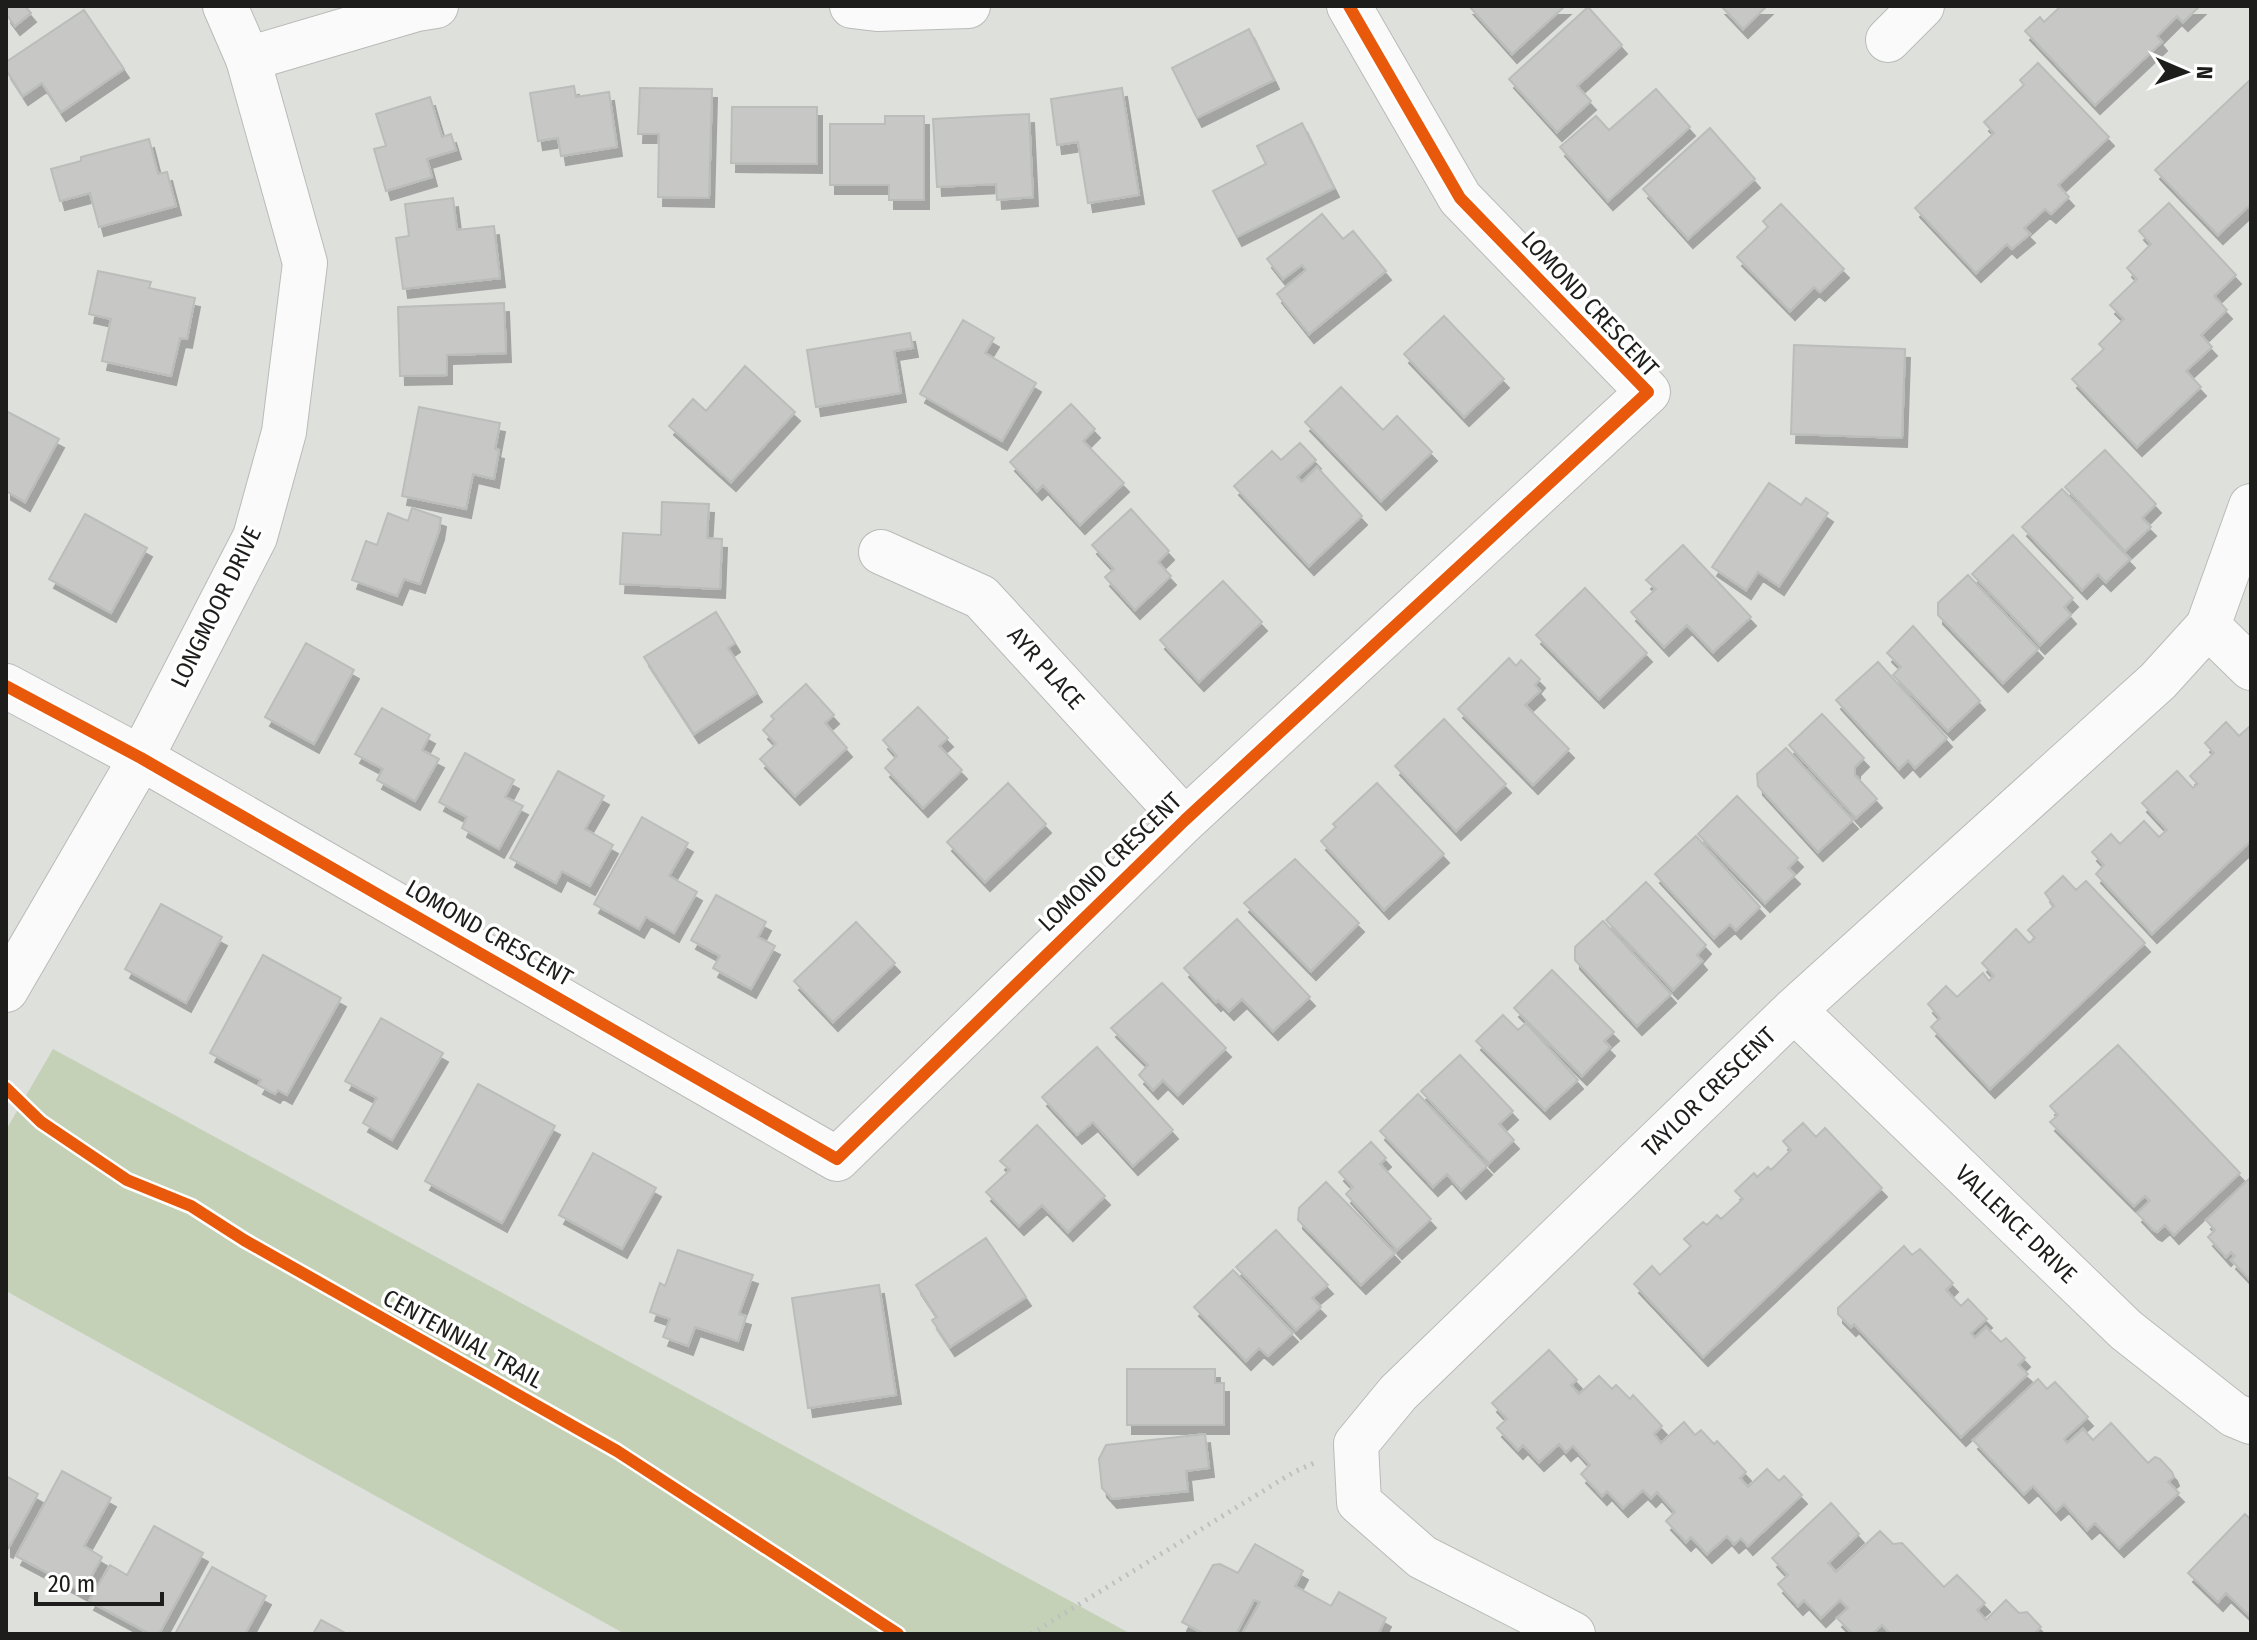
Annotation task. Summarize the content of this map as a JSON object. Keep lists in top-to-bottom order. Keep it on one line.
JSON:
{"streets":{"street":["LOMOND CRESCENT","LONGMOOR DRIVE","AYR PLACE","TAYLOR CRESCENT","VALLENCE DRIVE"],"cycle path":["CENTENNIAL TRAIL"]},"crossings":[["LOMOND CRESCENT","LONGMOOR DRIVE"],["LOMOND CRESCENT","AYR PLACE"],["TAYLOR CRESCENT","VALLENCE DRIVE"]],"scale_bar":"20 m","north":"right"}
